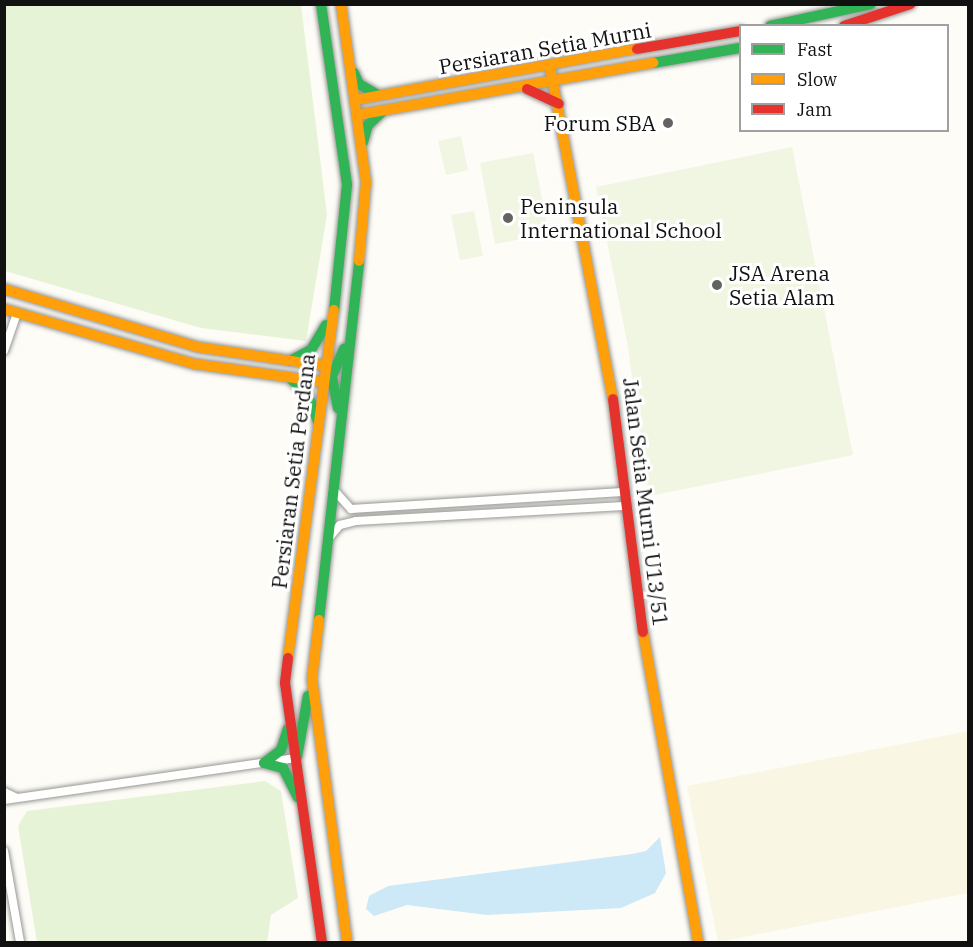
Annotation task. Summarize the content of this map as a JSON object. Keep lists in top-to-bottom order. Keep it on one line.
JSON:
{"streets":{"street":["Persiaran Setia Murni","Persiaran Setia Perdana","Jalan Setia Murni U13/51"]},"crossings":[["Persiaran Setia Murni","Persiaran Setia Perdana"],["Persiaran Setia Murni","Jalan Setia Murni U13/51"]],"places":["Forum SBA","Peninsula International School","JSA Arena Setia Alam"],"legend":["Fast","Slow","Jam"]}
